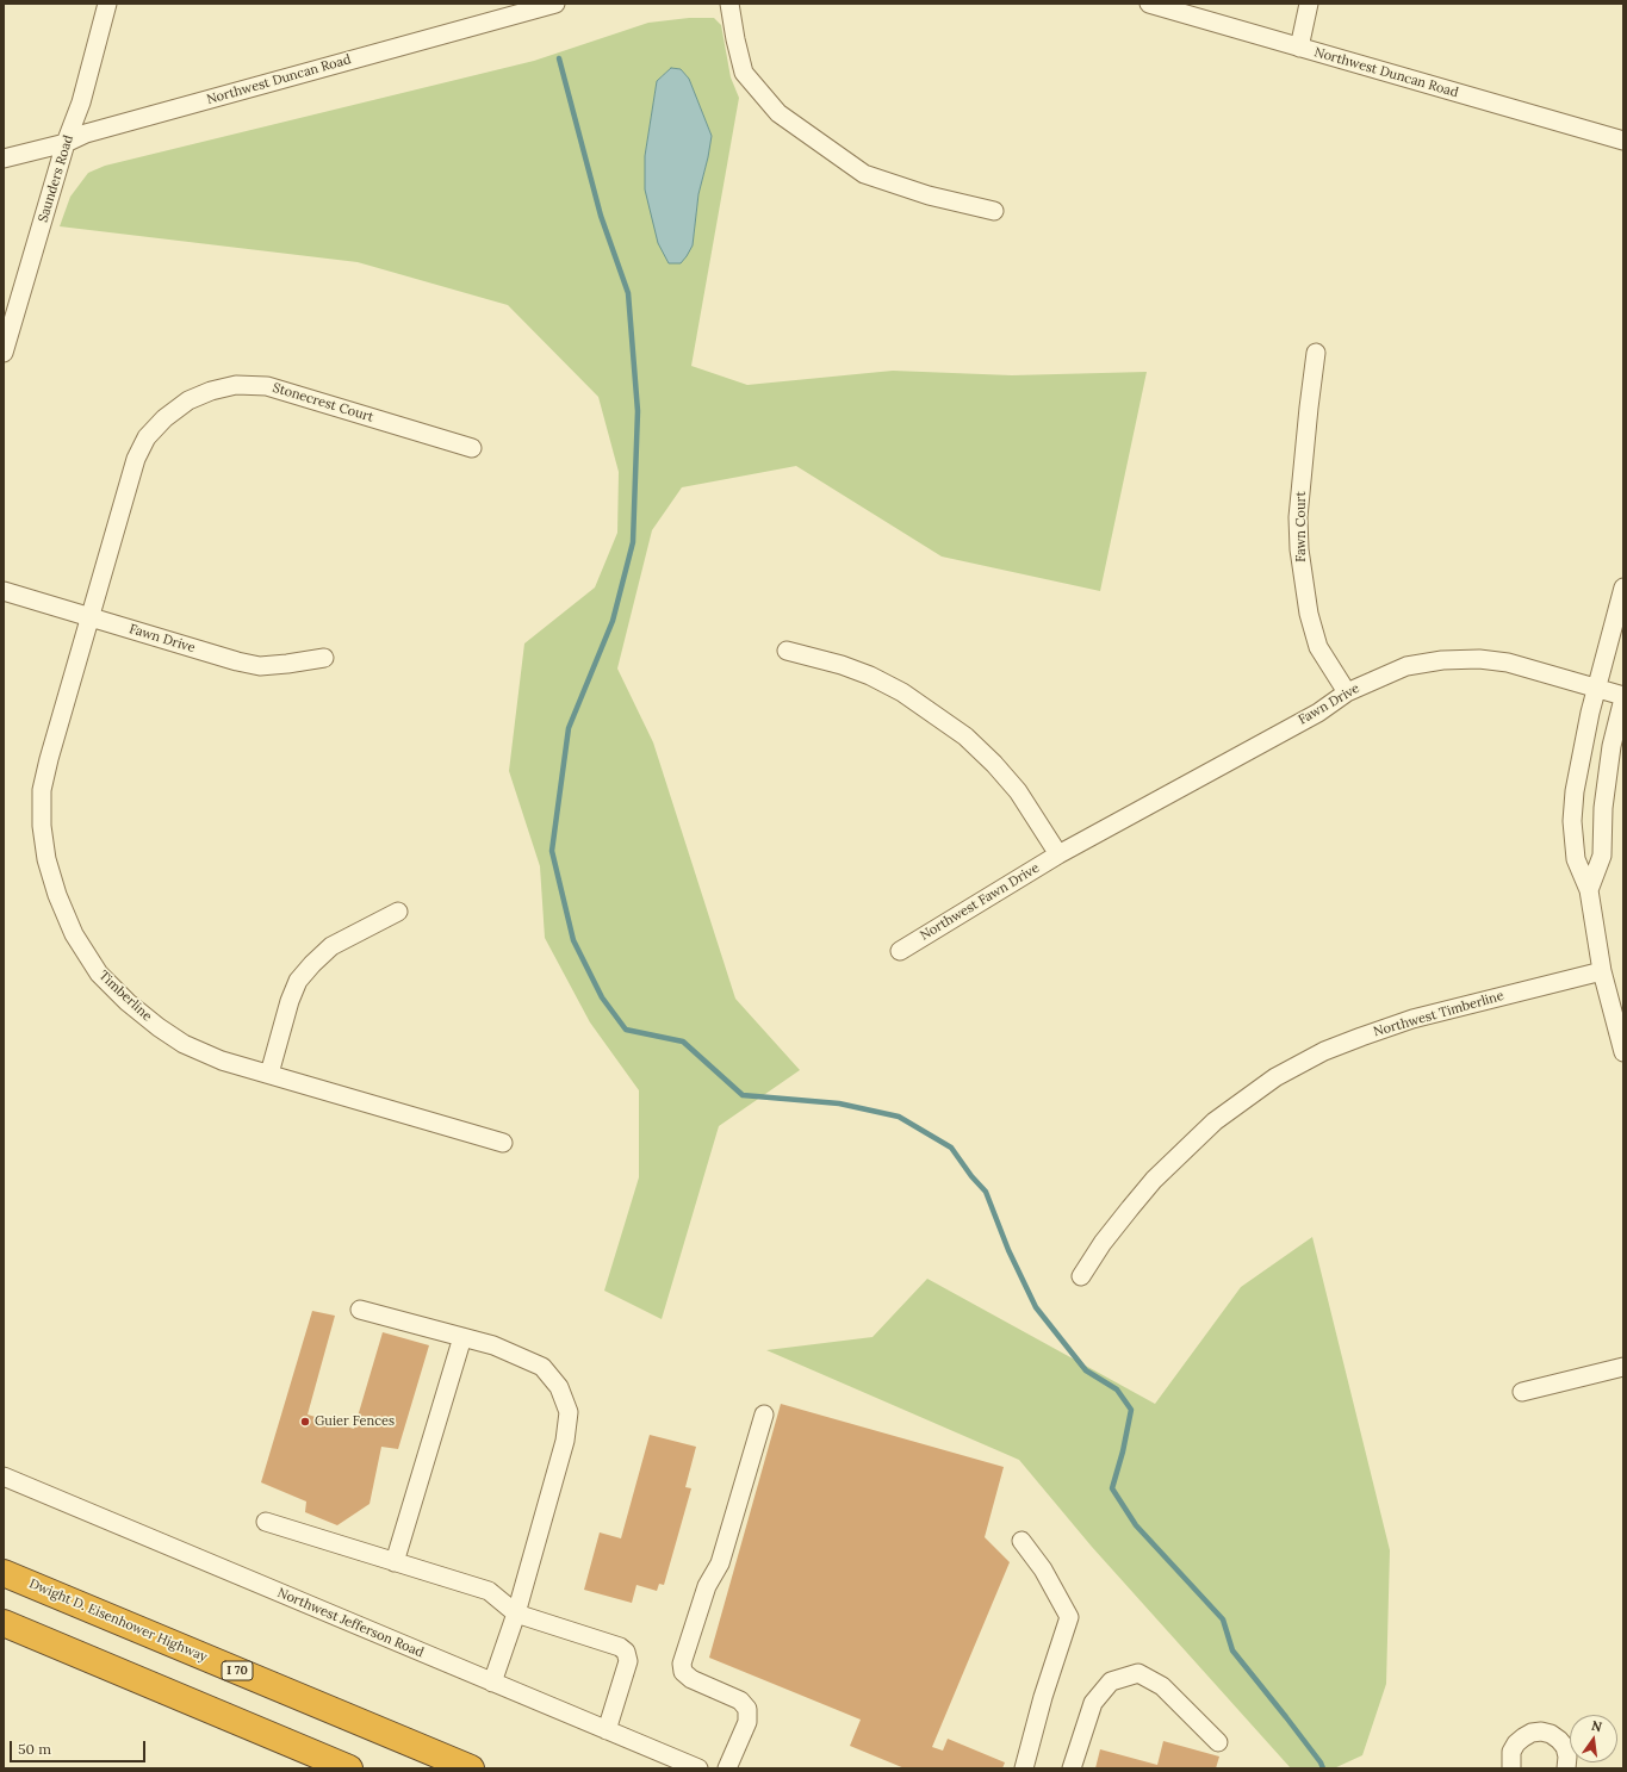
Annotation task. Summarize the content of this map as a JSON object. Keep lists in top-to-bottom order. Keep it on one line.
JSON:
{"streets":{"highway":["Dwight D. Eisenhower Highway","I 70"],"street":["Northwest Duncan Road","Saunders Road","Stonecrest Court","Fawn Court","Fawn Drive","Northwest Fawn Drive","Timberline","Northwest Timberline","Northwest Jefferson Road"]},"crossings":[["Northwest Duncan Road","Saunders Road"],["Stonecrest Court","Fawn Drive"],["Stonecrest Court","Timberline"],["Fawn Court","Fawn Drive"],["Fawn Drive","Northwest Fawn Drive"],["Fawn Drive","Timberline"]],"places":["Guier Fences"],"scale_bar":"50 m","north":"top"}
